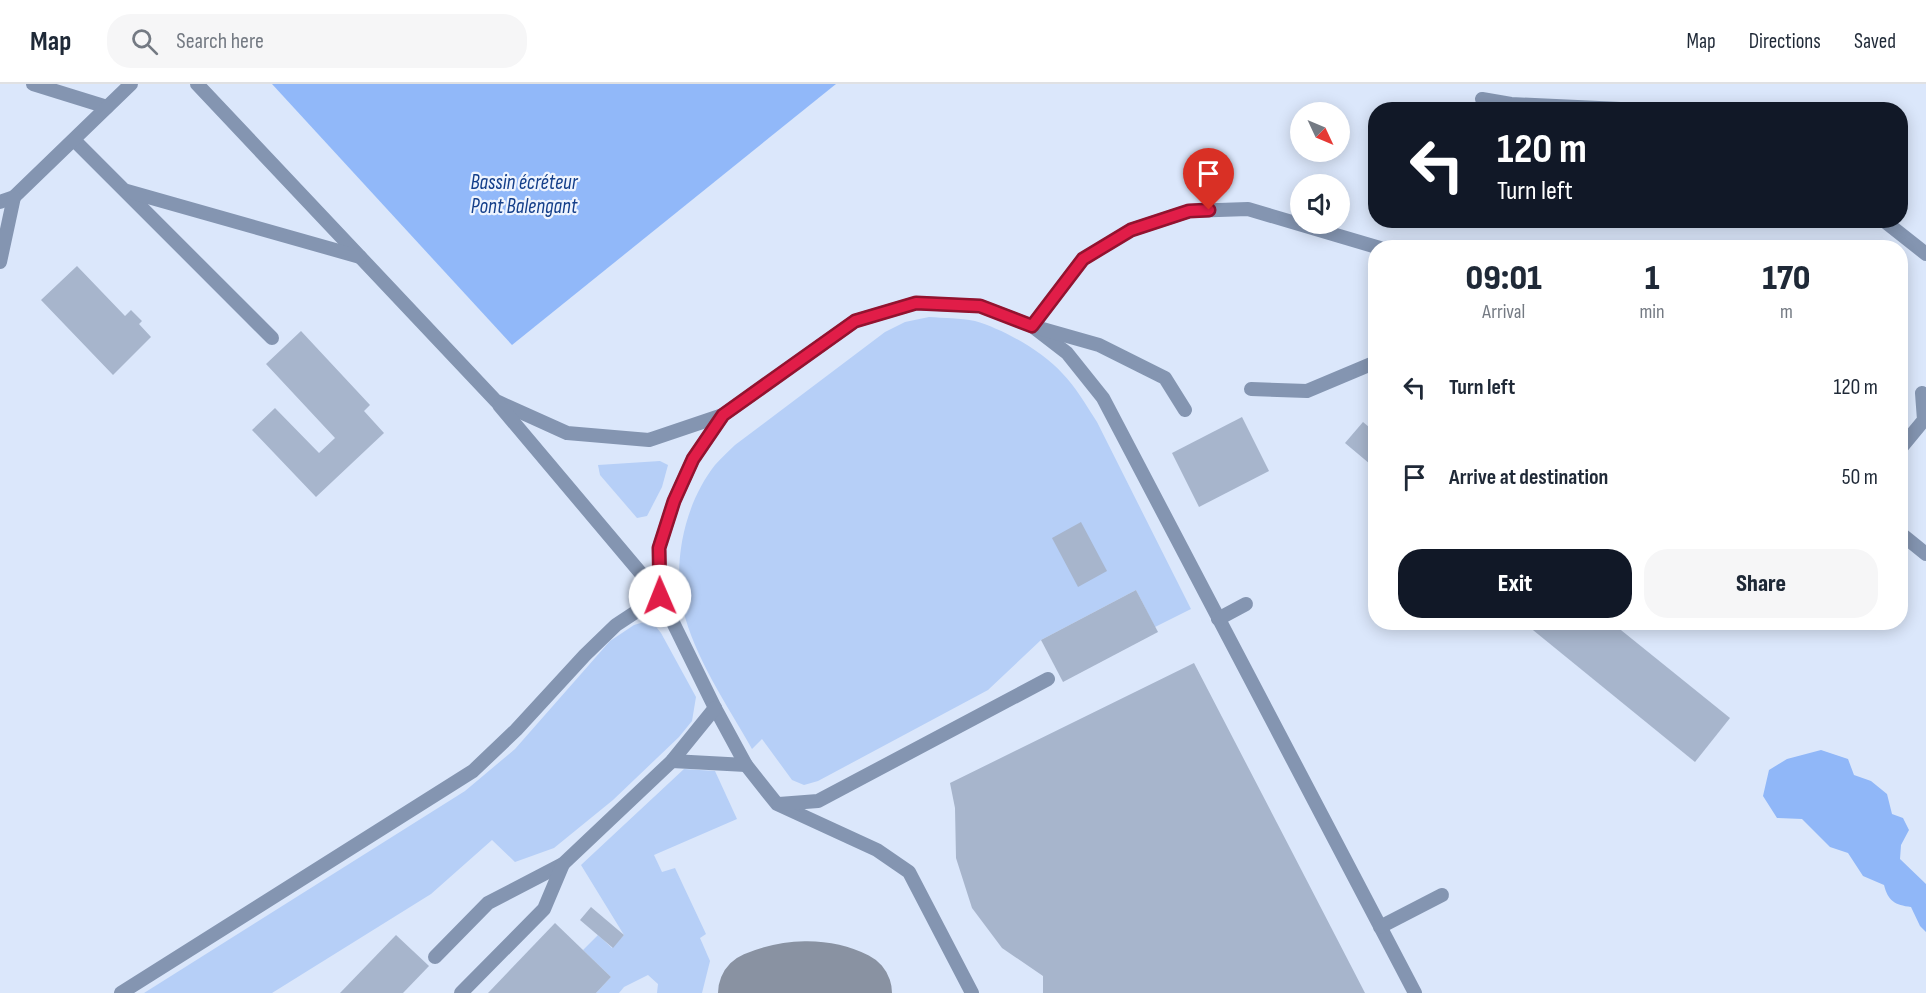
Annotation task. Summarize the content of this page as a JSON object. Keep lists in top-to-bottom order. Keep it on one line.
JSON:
{"water":["Bassin écréteur Pont Balengant"],"north":"bottom right","page":{"header":"Map","search":"Search here","nav":["Map","Directions","Saved"],"turn":["120 m","Turn left"],"eta":["09:01","Arrival","1","min","170","m"],"list":[{"name":"Turn left","value":"120 m"},{"name":"Arrive at destination","value":"50 m"}],"buttons":["Exit","Share"]}}
